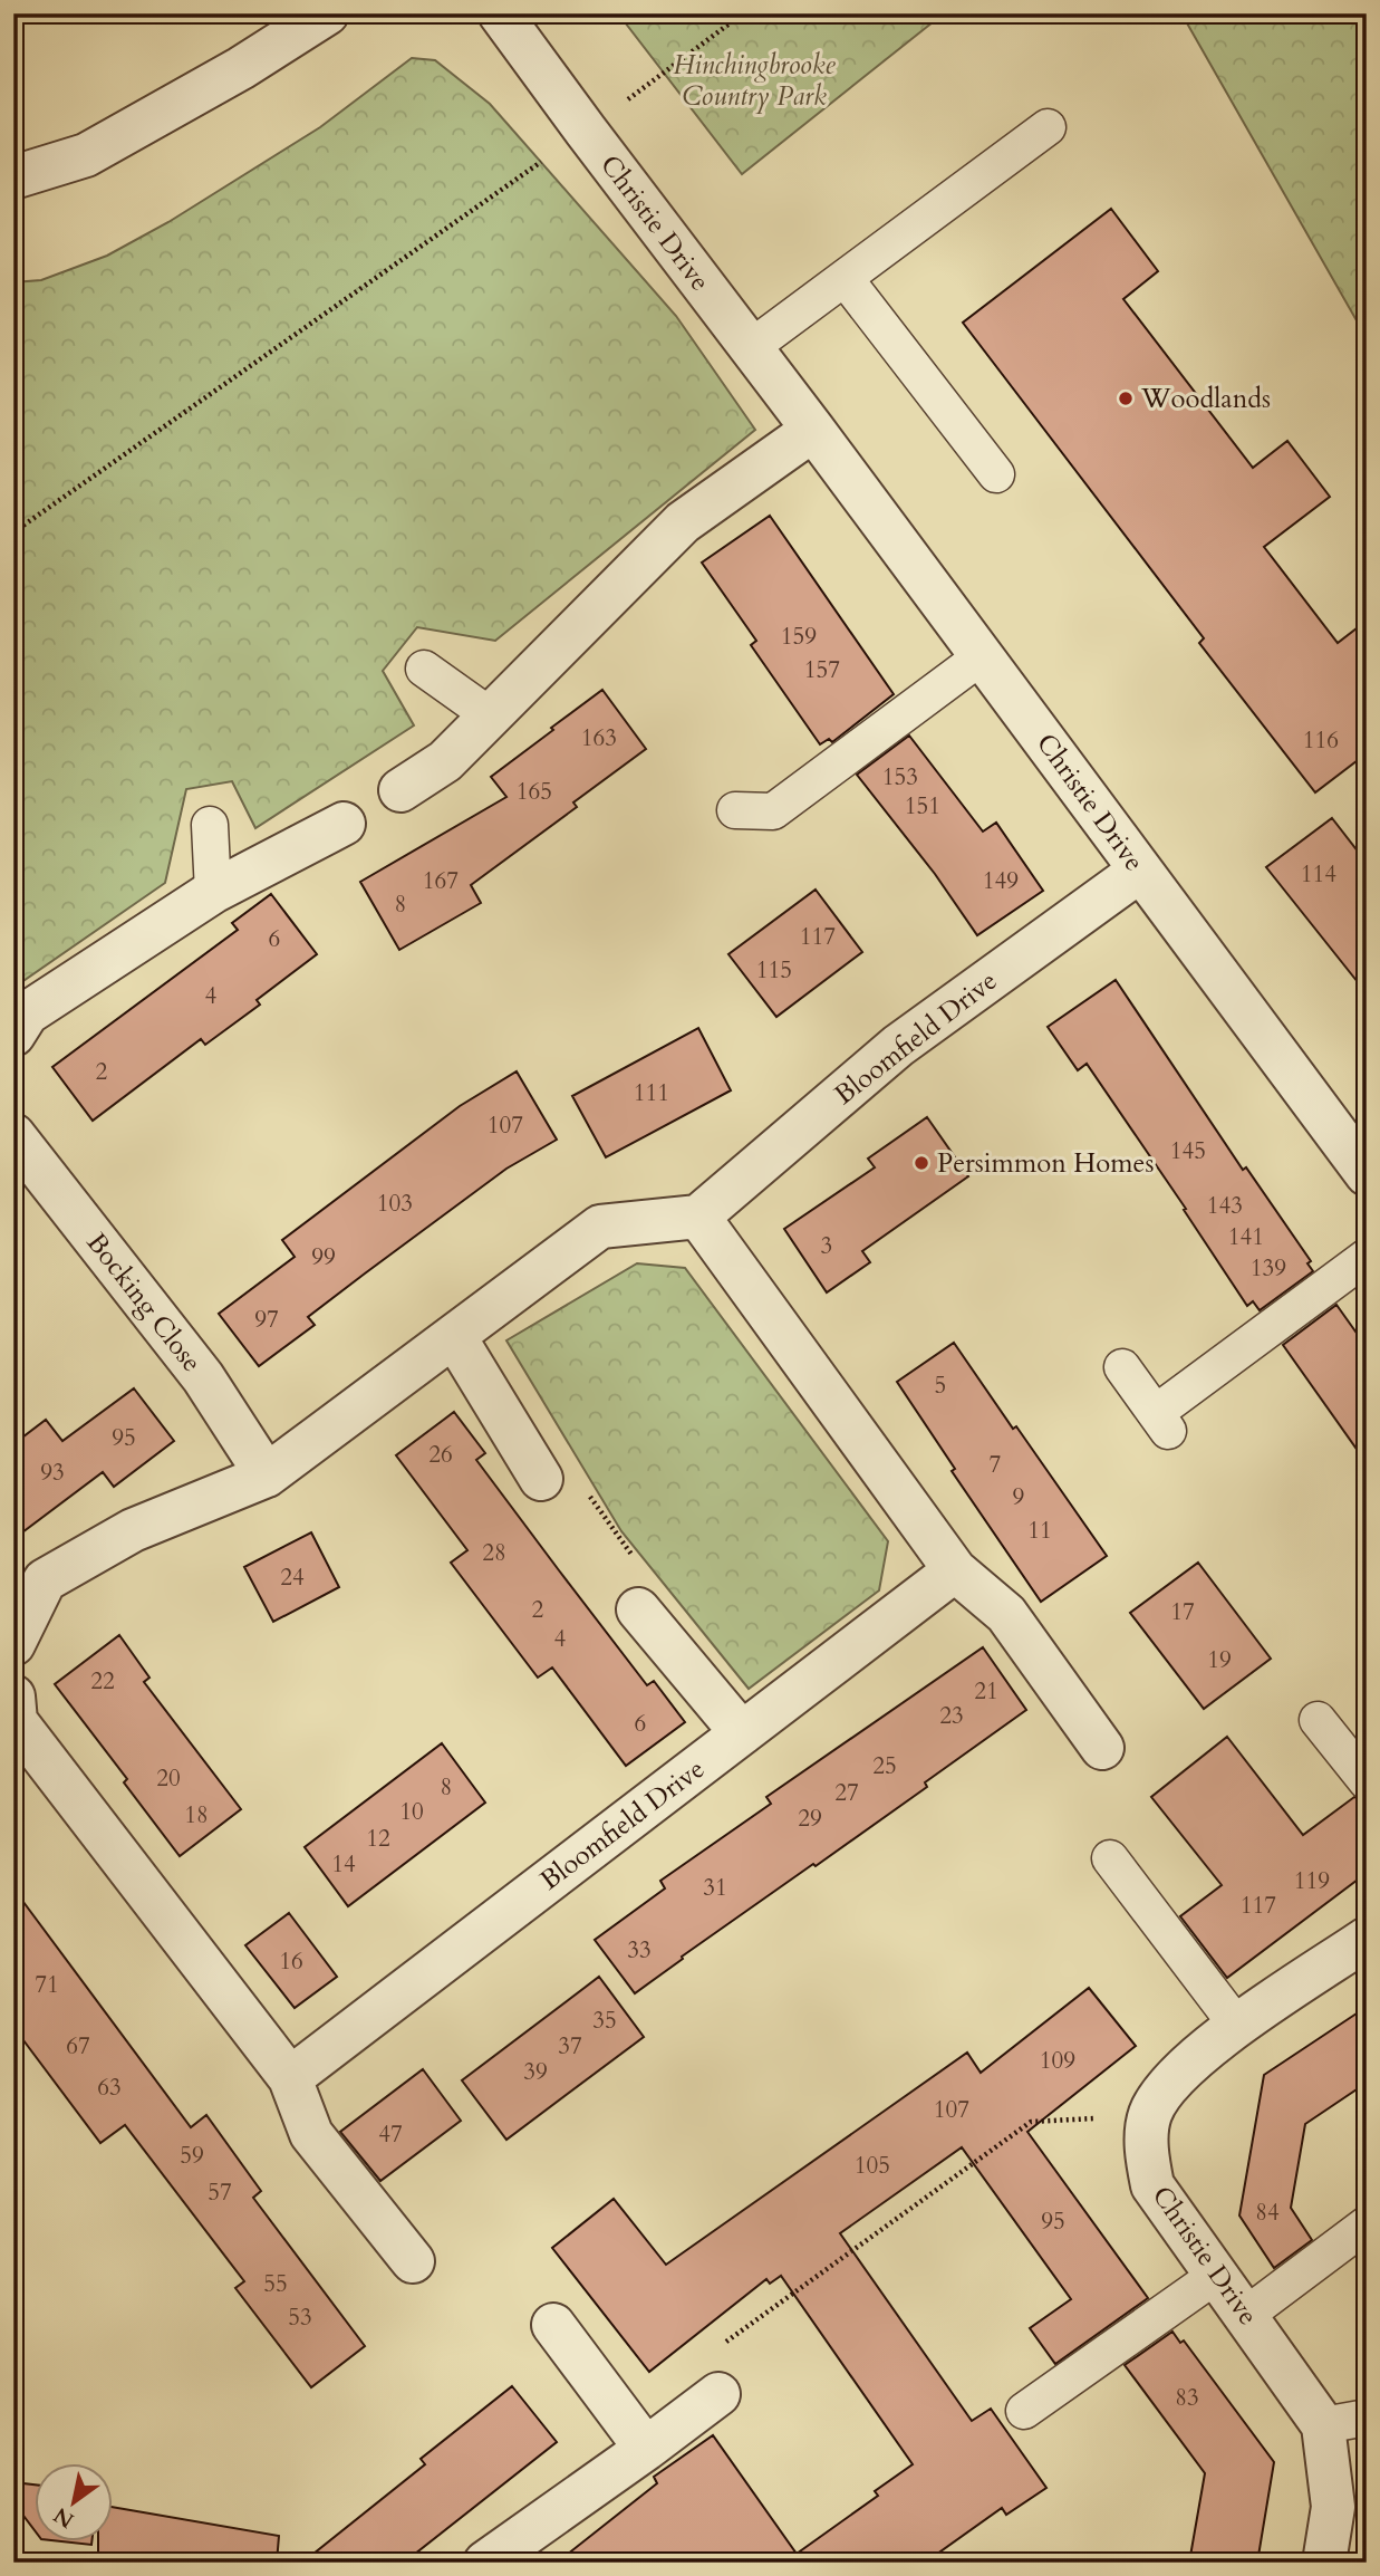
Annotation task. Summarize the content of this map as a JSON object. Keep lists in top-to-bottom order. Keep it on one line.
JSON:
{"streets":{"street":["Christie Drive","Bloomfield Drive","Bocking Close"]},"crossings":[["Christie Drive","Bloomfield Drive"]],"parks":["Hinchingbrooke Country Park"],"places":["Woodlands","Persimmon Homes"],"house_numbers":["159","157","163","116","153","165","151","114","167","149","8","117","6","115","4","2","111","107","145","103","143","141","3","99","139","97","5","95","26","7","93","9","11","28","24","2","17","4","19","22","21","23","6","25","20","8","27","10","18","29","12","14","119","31","117","33","16","71","35","67","37","109","39","63","107","47","59","105","57","84","95","55","53","83"],"north":"bottom left"}
